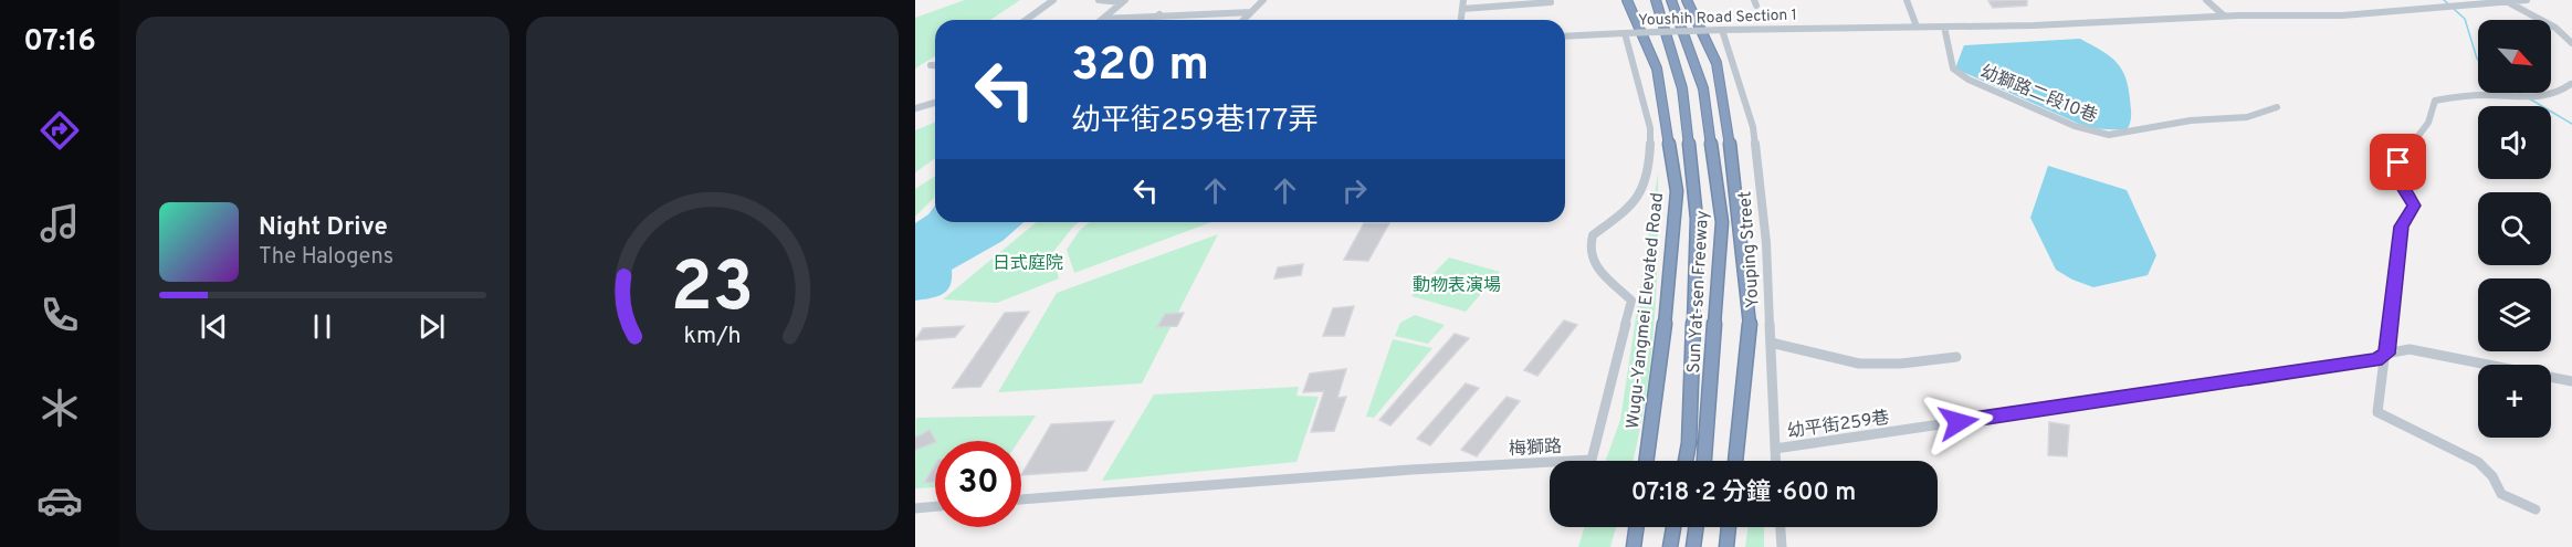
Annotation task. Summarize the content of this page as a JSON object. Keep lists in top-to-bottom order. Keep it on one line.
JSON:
{"streets":{"highway":["Sun Yat-sen Freeway","Wugu-Yangmei Elevated Road"],"street":["Youshih Road Section 1","幼獅路二段10巷","Youping Street","幼平街259巷","梅獅路"]},"crossings":[["Youshih Road Section 1","幼獅路二段10巷"],["Youshih Road Section 1","Youping Street"],["Youshih Road Section 1","梅獅路"],["Youping Street","幼平街259巷"]],"parks":["日式庭院","動物表演場"],"north":"bottom right","page":{"tabs":"07:16","map_buttons":"+","turn":["320 m","幼平街259巷177弄"],"song":["Night Drive","The Halogens"],"limit":"30","trip":"07:18 · 2 分鐘 · 600 m","gauge":["23","km/h"]}}
